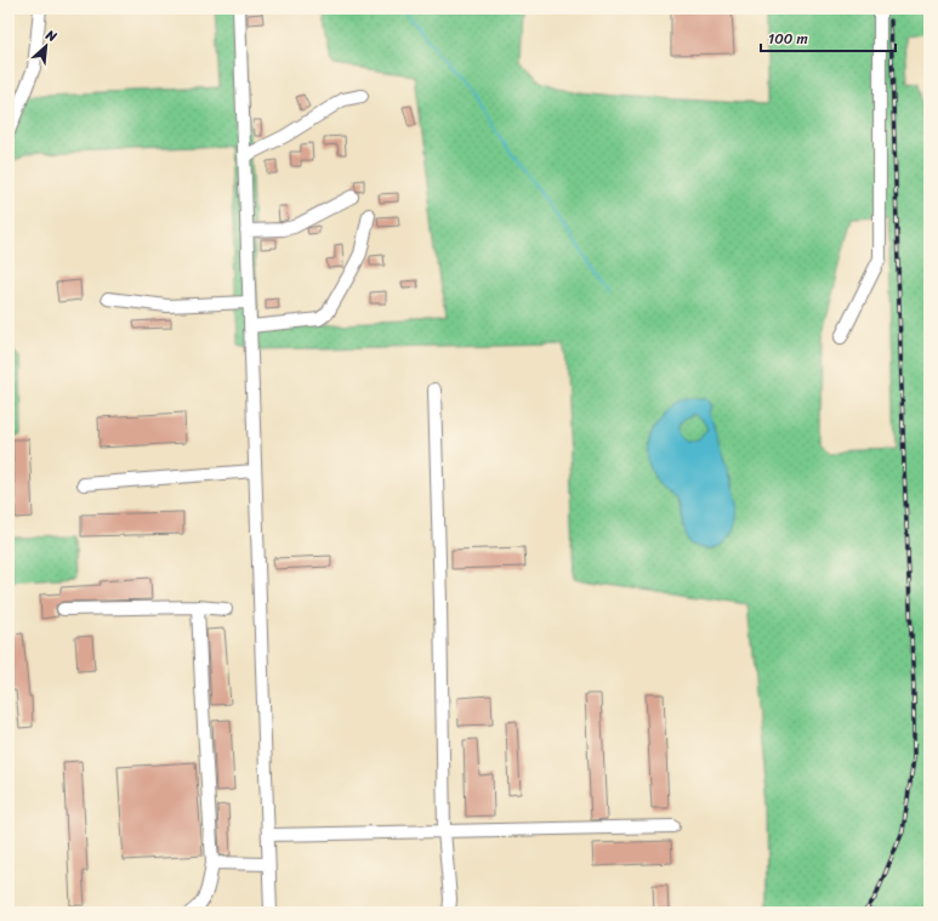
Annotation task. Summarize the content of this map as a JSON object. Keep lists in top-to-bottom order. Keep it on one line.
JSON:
{"scale_bar":"100 m","north":"top right"}
